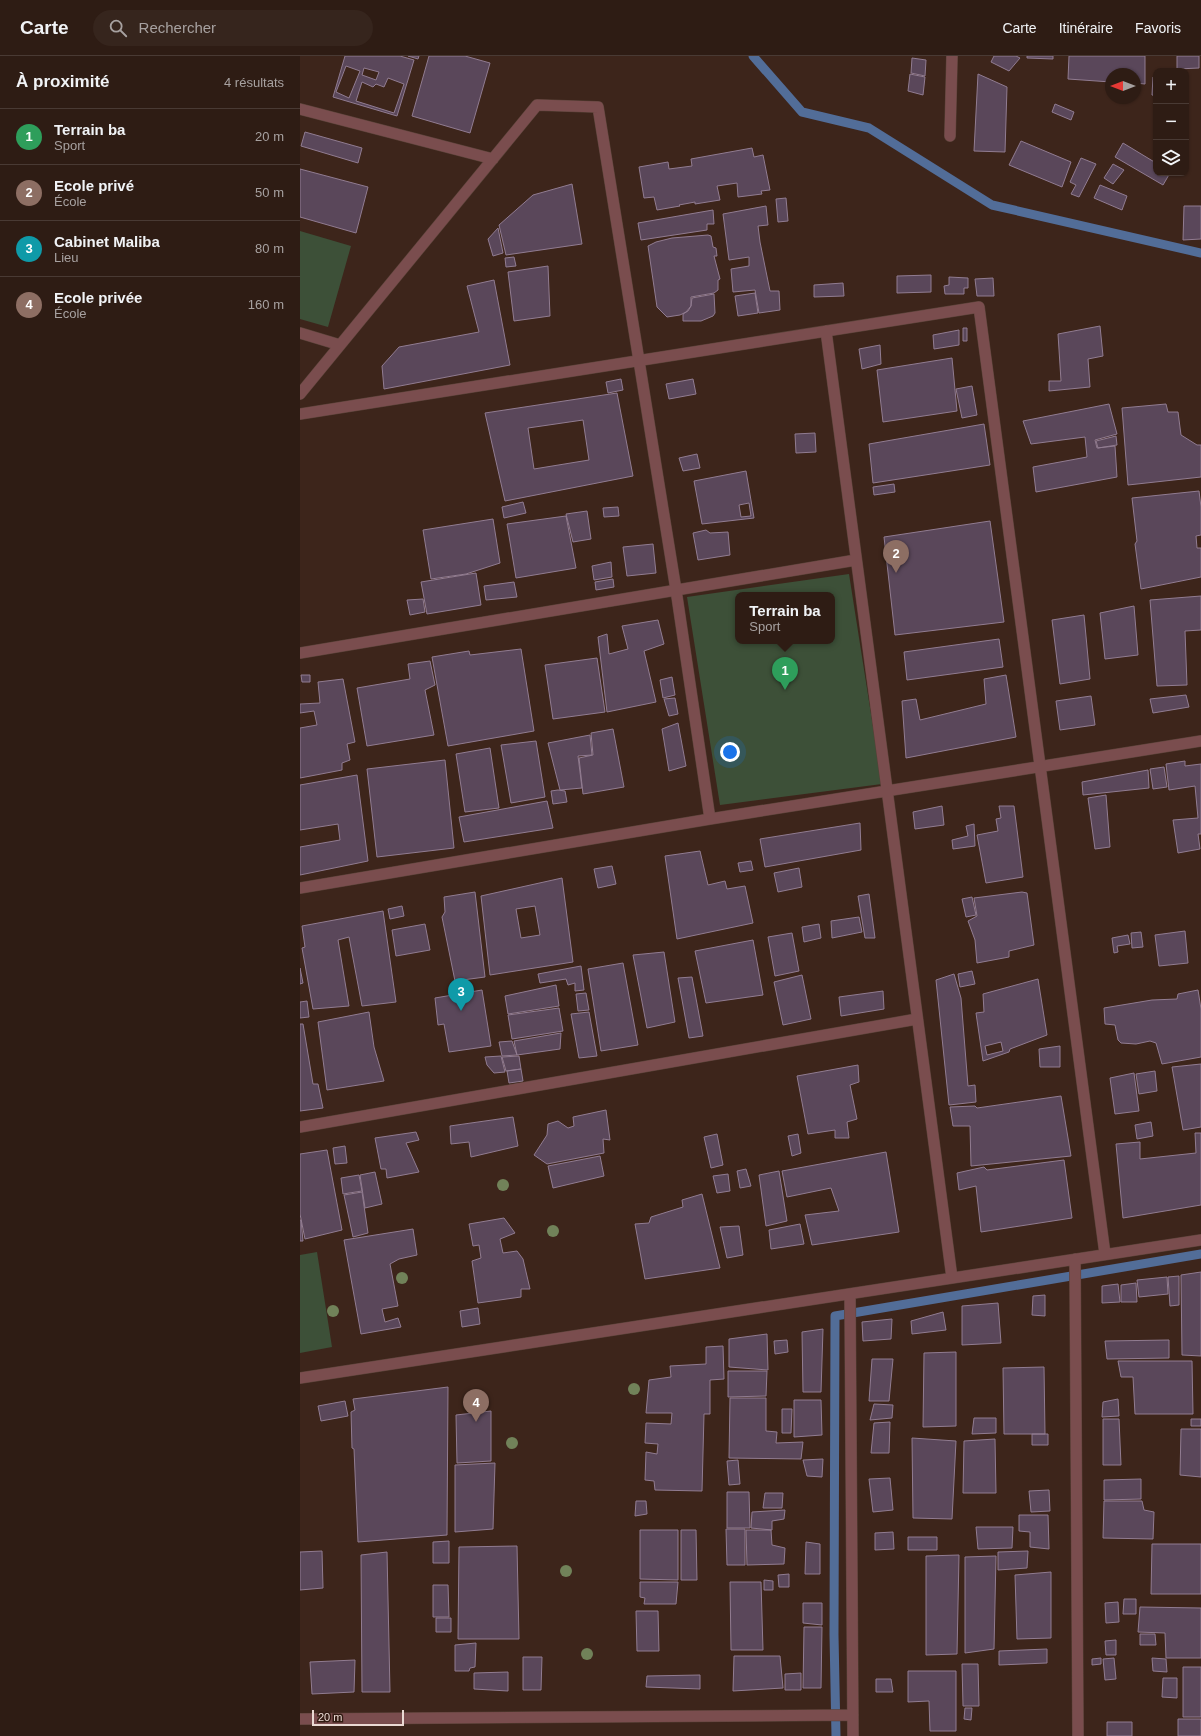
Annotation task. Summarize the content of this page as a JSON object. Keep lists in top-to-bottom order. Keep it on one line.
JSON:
{"scale_bar":"20 m","north":"left","page":{"header":"Carte","search":"Rechercher","nav":["Carte","Itinéraire","Favoris"],"heading":["À proximité","4 résultats"],"map_buttons":["+","−"],"list":[{"mark":"1","name":"Terrain ba","note":"Sport","value":"20 m"},{"mark":"2","name":"Ecole privé","note":"École","value":"50 m"},{"mark":"3","name":"Cabinet Maliba","note":"Lieu","value":"80 m"},{"mark":"4","name":"Ecole privée","note":"École","value":"160 m"}],"pins":["2","1","3","4"],"popup":["Terrain ba","Sport"],"scale":"20 m"}}
